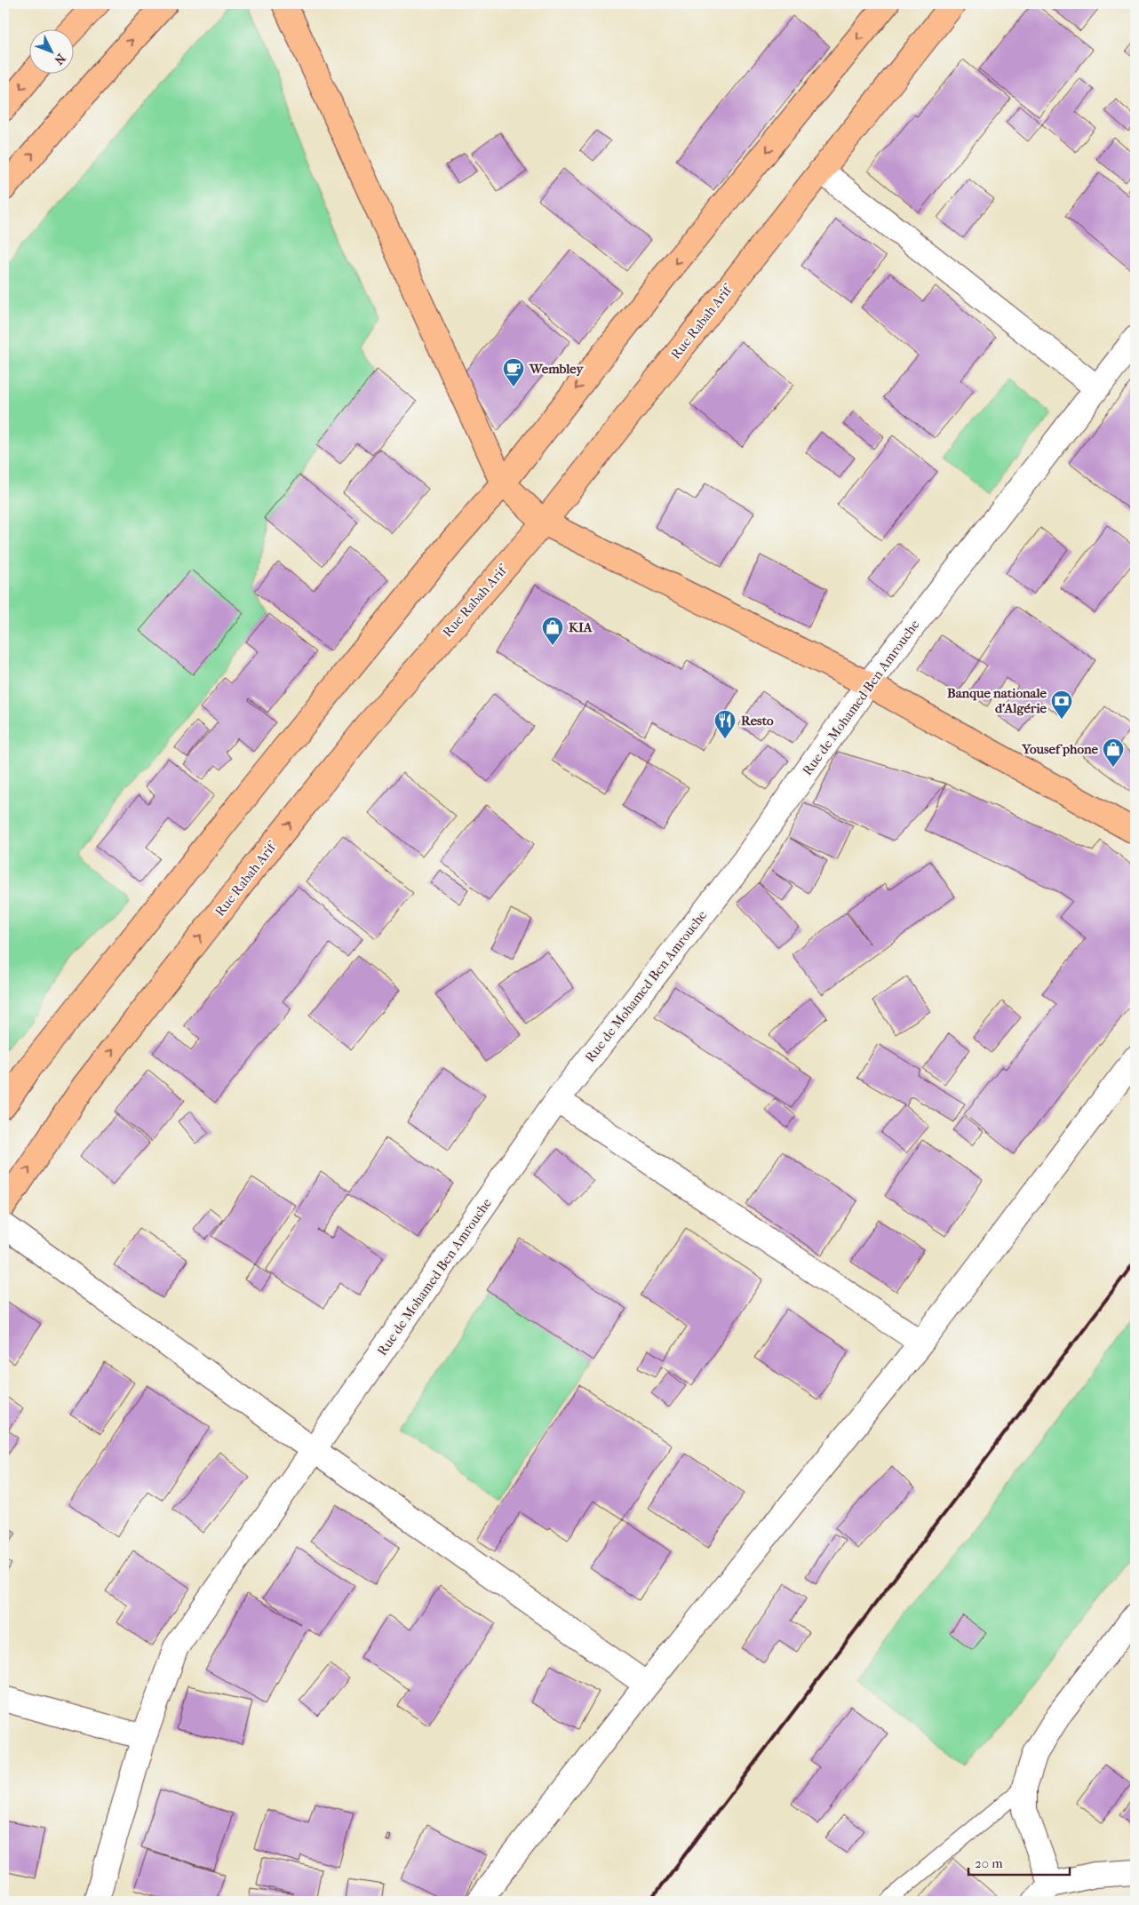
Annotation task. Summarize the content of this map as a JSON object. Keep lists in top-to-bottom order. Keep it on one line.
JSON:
{"streets":{"main road":["Rue Rabah Arif"],"street":["Rue de Mohamed Ben Amrouche"]},"places":{"cafe":["Wembley"],"shop":["KIA","Yousef phone"],"bank":["Banque nationale d'Algérie"],"restaurant":["Resto"]},"scale_bar":"20 m","north":"bottom right"}
